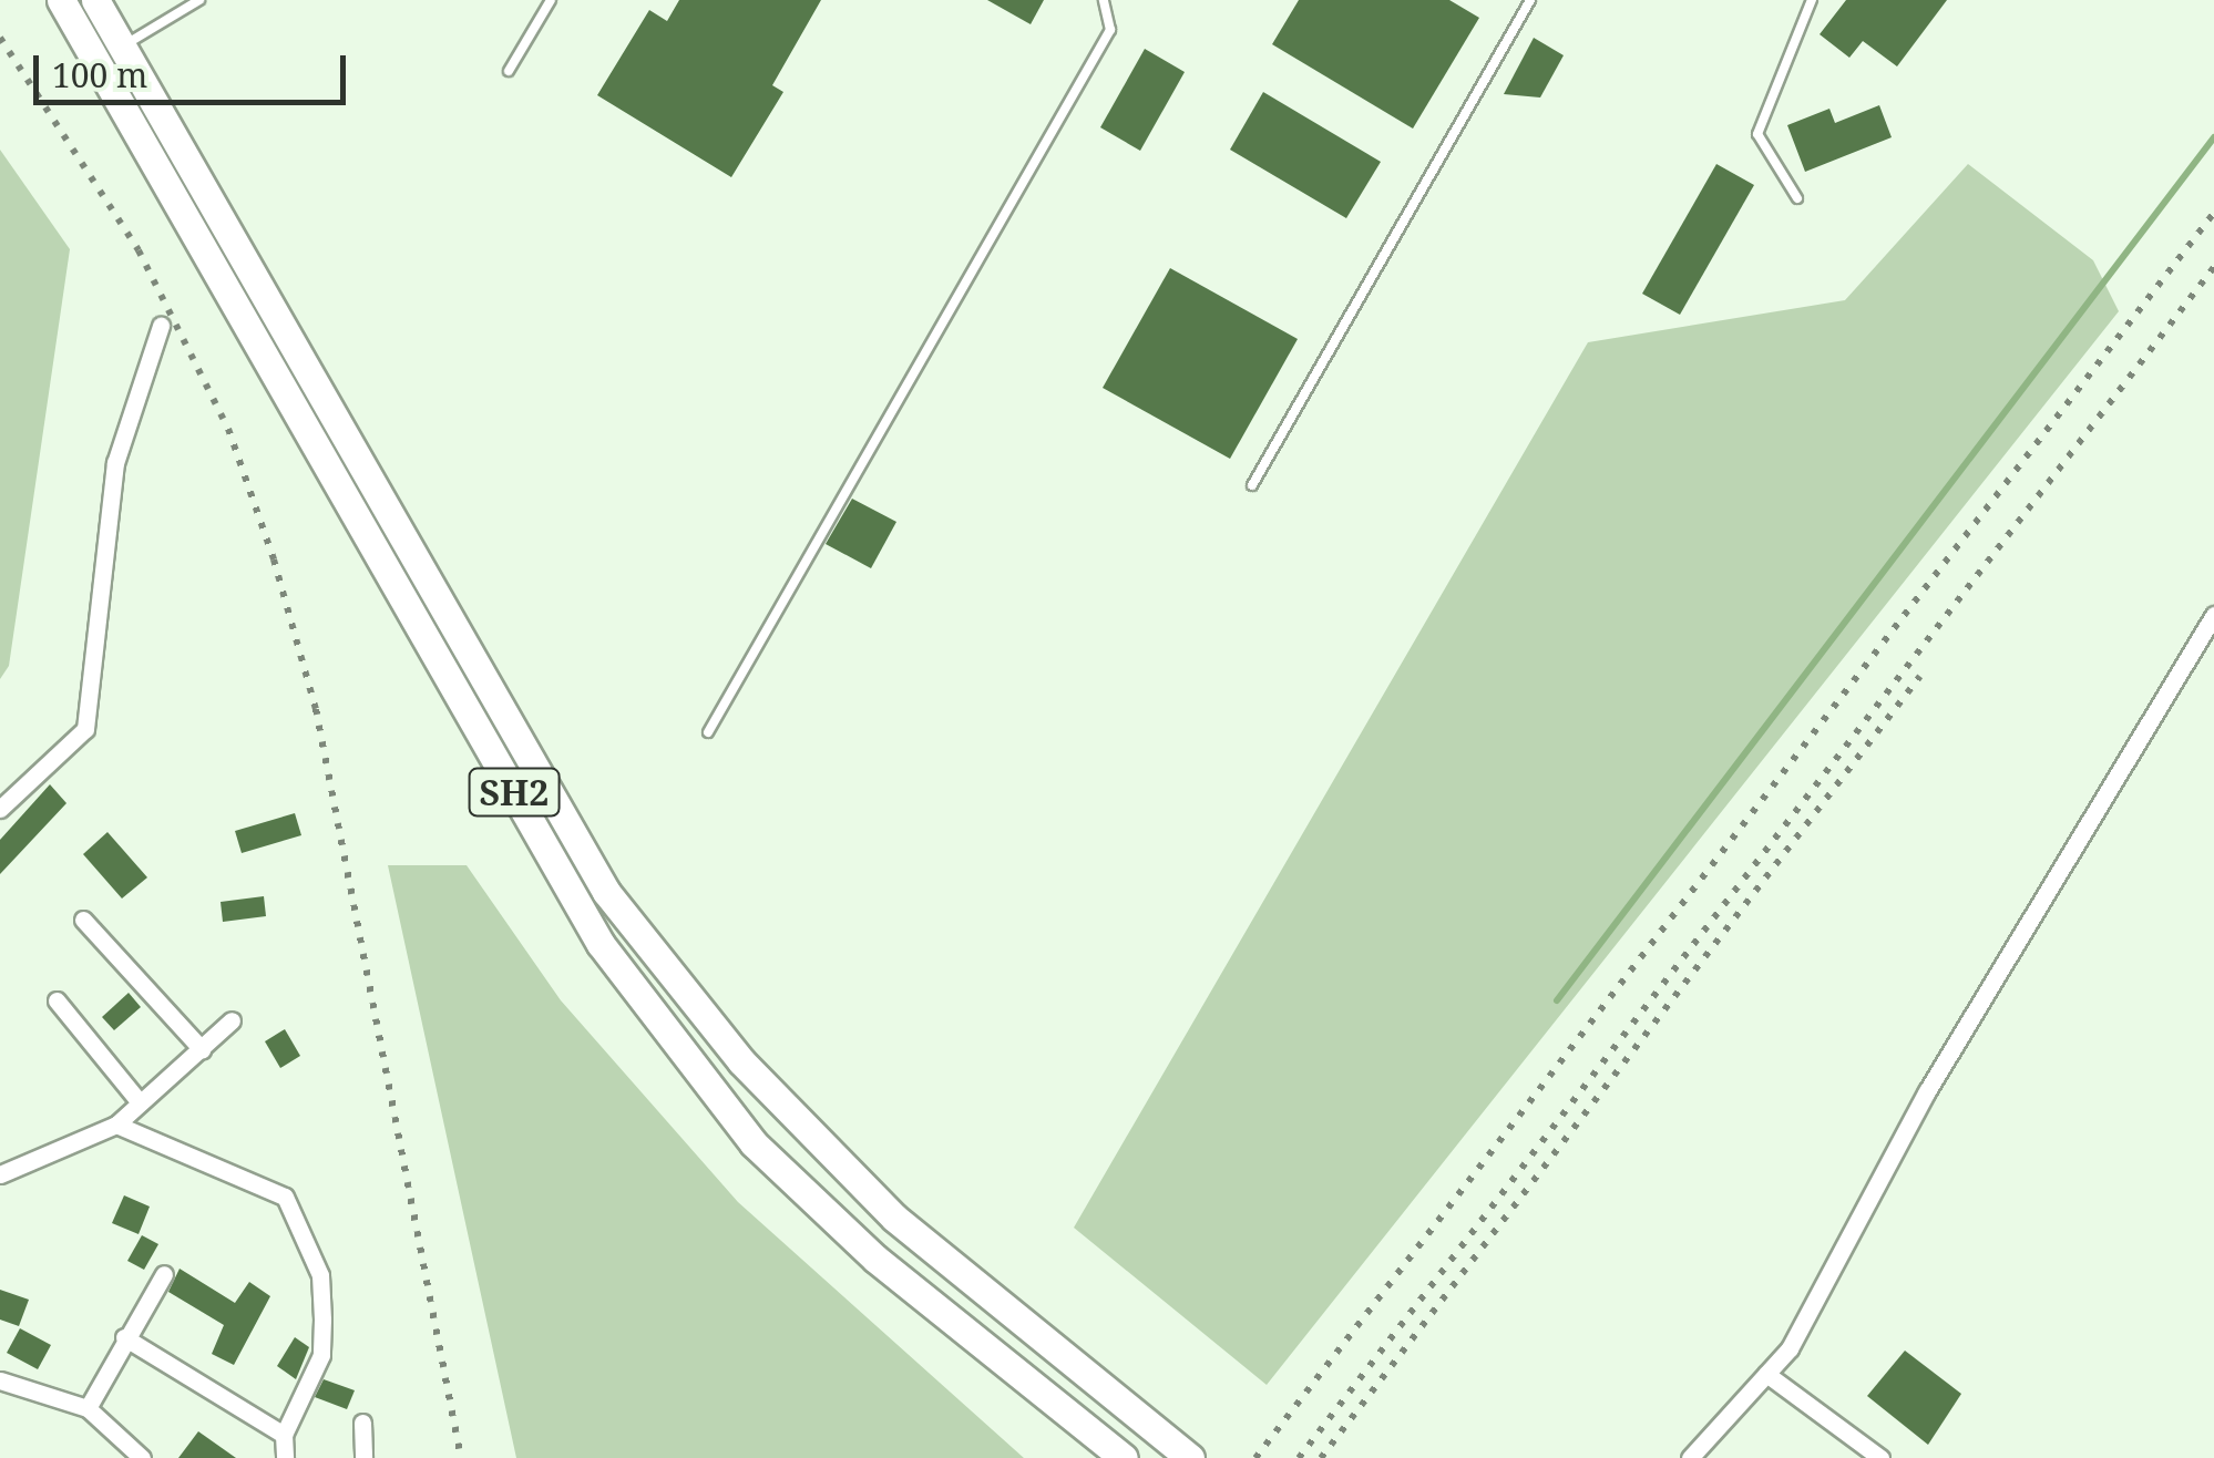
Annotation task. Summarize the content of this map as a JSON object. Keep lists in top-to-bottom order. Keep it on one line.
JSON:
{"streets":{"main road":["SH2"]},"scale_bar":"100 m"}
